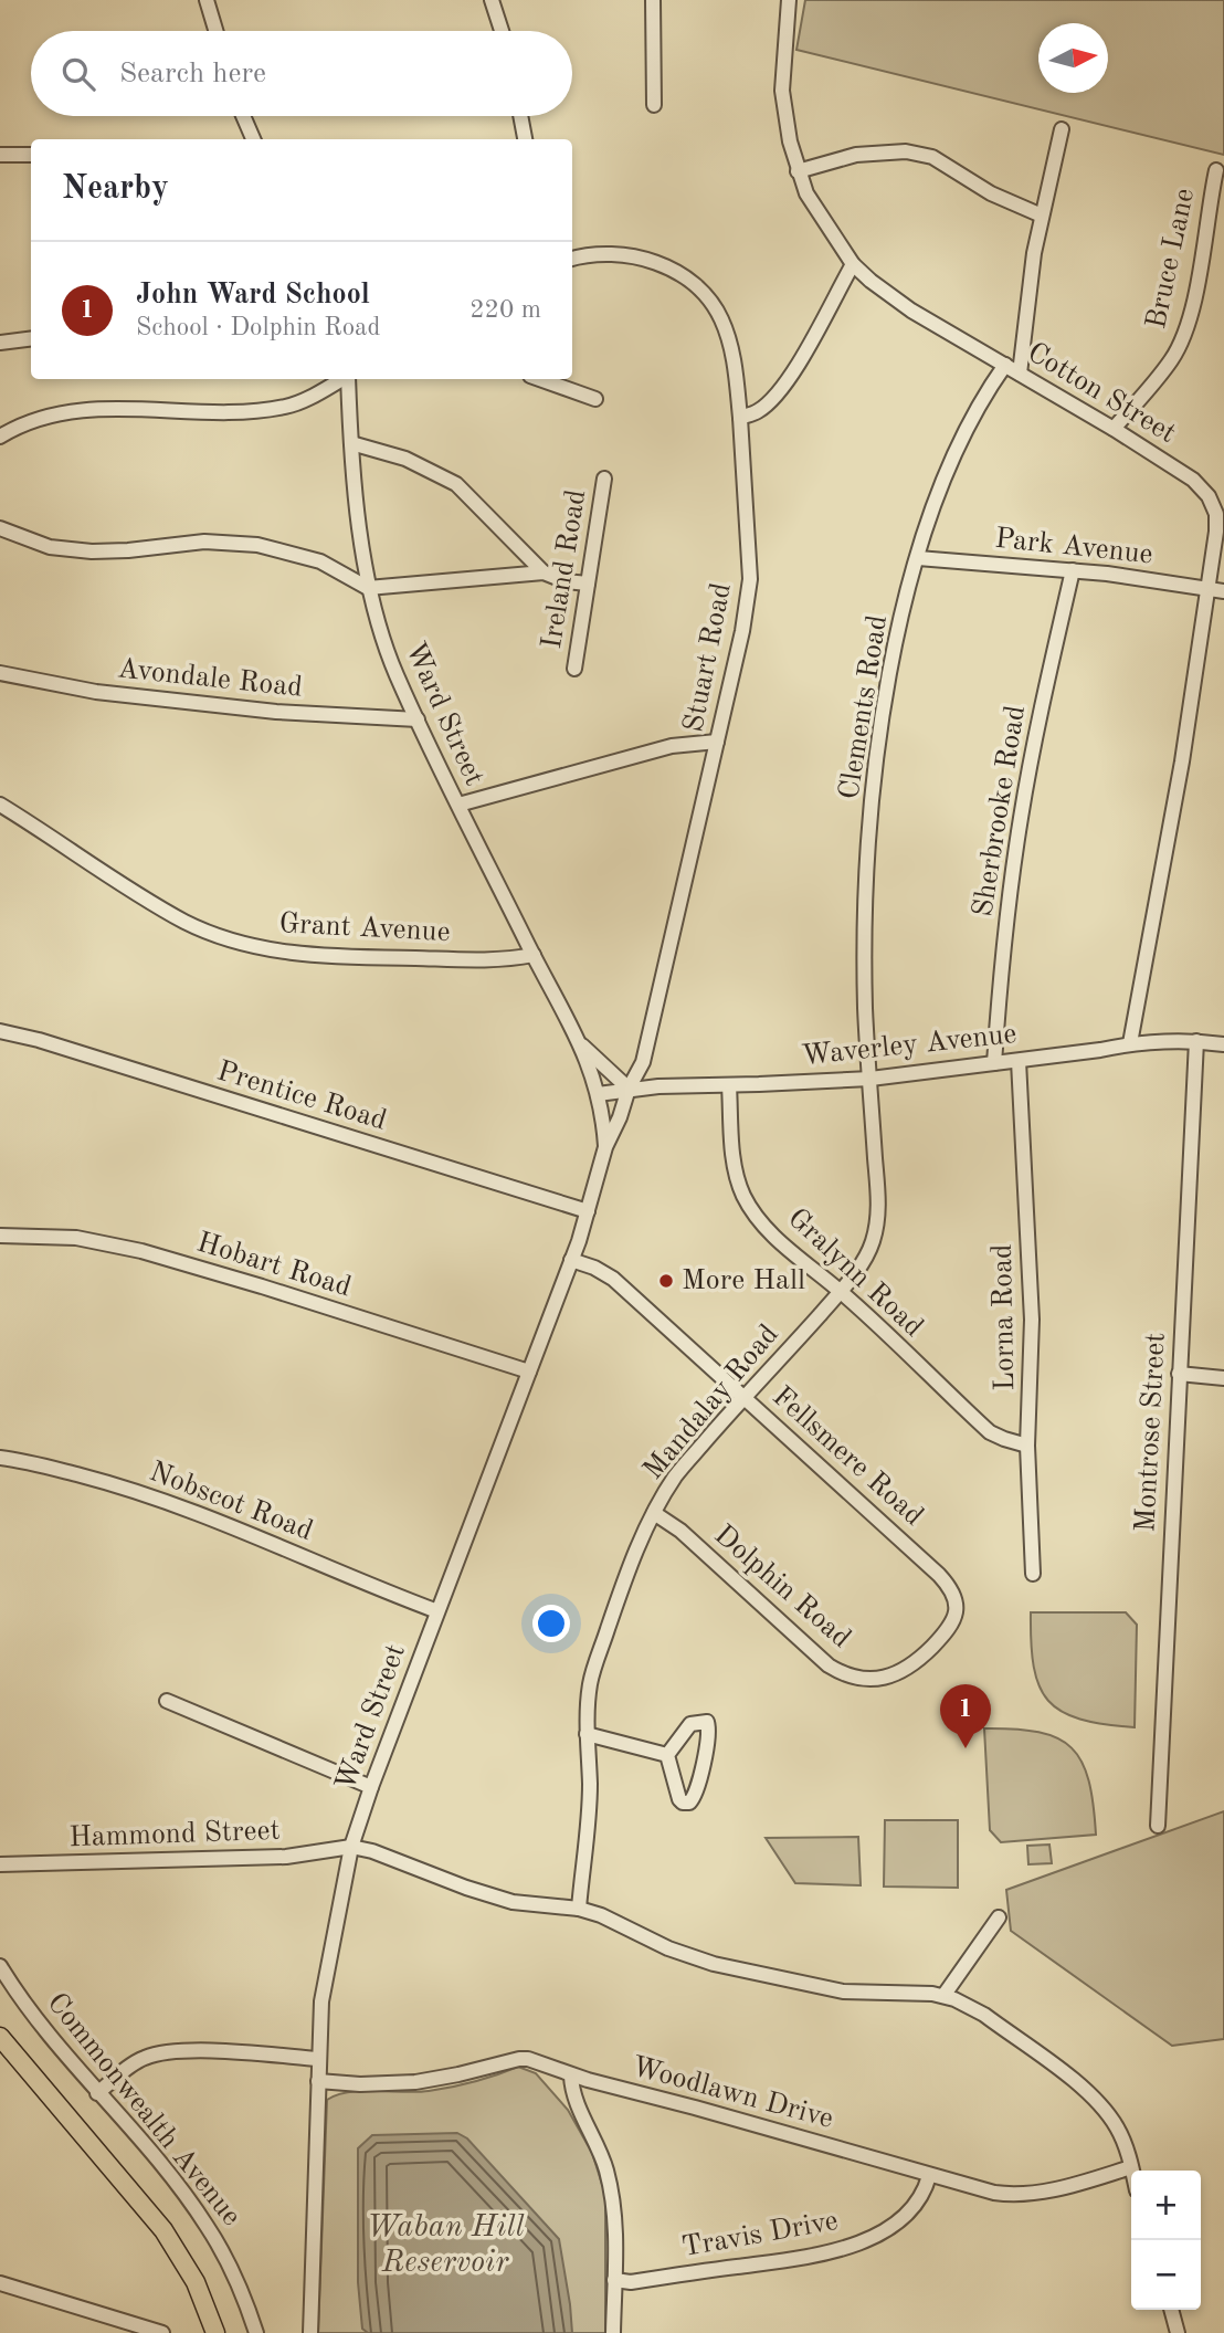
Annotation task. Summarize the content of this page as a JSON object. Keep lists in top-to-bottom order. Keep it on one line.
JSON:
{"streets":{"main road":["Commonwealth Avenue"],"street":["Bruce Lane","Cotton Street","Park Avenue","Ireland Road","Stuart Road","Avondale Road","Clements Road","Ward Street","Sherbrooke Road","Grant Avenue","Waverley Avenue","Prentice Road","Hobart Road","Gralynn Road","Lorna Road","Mandalay Road","Montrose Street","Fellsmere Road","Nobscot Road","Dolphin Road","Hammond Street","Woodlawn Drive","Travis Drive"]},"crossings":[["Bruce Lane","Cotton Street"],["Cotton Street","Park Avenue"],["Cotton Street","Clements Road"],["Cotton Street","Waverley Avenue"],["Park Avenue","Clements Road"],["Park Avenue","Sherbrooke Road"],["Stuart Road","Ward Street"],["Stuart Road","Waverley Avenue"],["Avondale Road","Ward Street"],["Clements Road","Waverley Avenue"],["Clements Road","Mandalay Road"],["Ward Street","Grant Avenue"],["Ward Street","Waverley Avenue"],["Ward Street","Prentice Road"],["Ward Street","Hobart Road"],["Ward Street","Fellsmere Road"],["Ward Street","Nobscot Road"],["Ward Street","Hammond Street"],["Ward Street","Woodlawn Drive"],["Sherbrooke Road","Waverley Avenue"],["Waverley Avenue","Gralynn Road"],["Waverley Avenue","Lorna Road"],["Waverley Avenue","Mandalay Road"],["Waverley Avenue","Montrose Street"],["Gralynn Road","Lorna Road"],["Gralynn Road","Mandalay Road"],["Mandalay Road","Fellsmere Road"],["Mandalay Road","Dolphin Road"],["Fellsmere Road","Dolphin Road"],["Woodlawn Drive","Travis Drive"]],"water":["Waban Hill Reservoir"],"places":["More Hall"],"north":"right","page":{"search":"Search here","heading":"Nearby","list":[{"mark":"1","name":"John Ward School","note":"School · Dolphin Road","value":"220 m"}],"pins":"1","map_buttons":["+","−"]}}
